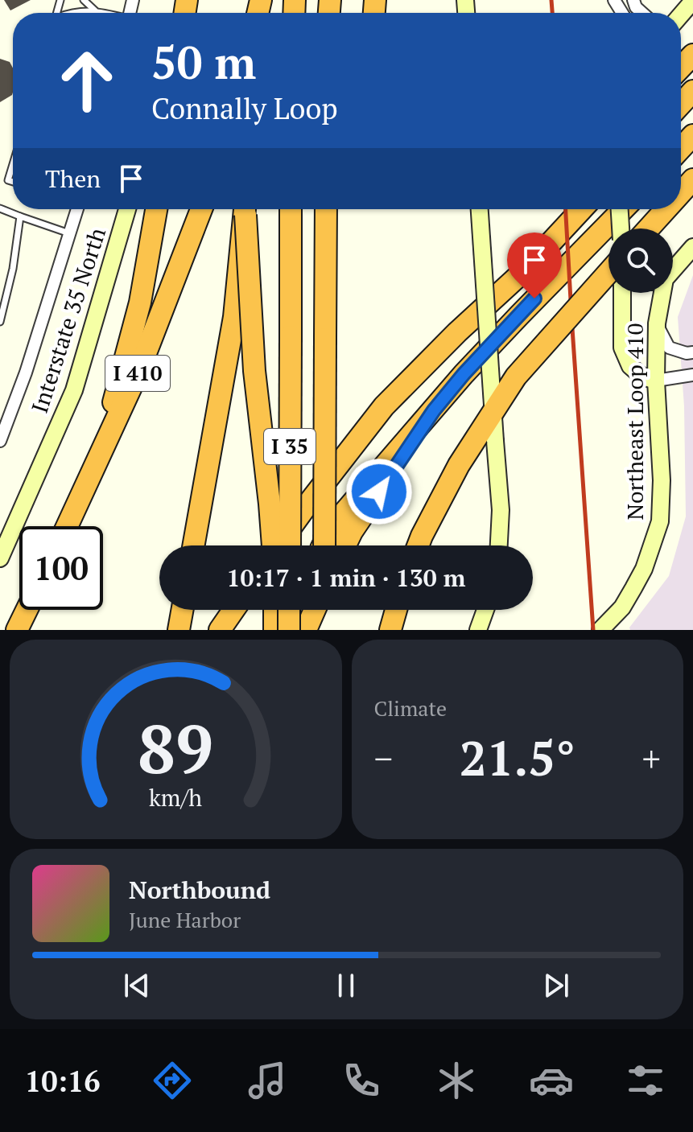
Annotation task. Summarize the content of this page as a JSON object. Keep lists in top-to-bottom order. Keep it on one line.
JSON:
{"streets":{"highway":["I 410","I 35"],"main road":["Interstate 35 North","Northeast Loop 410"]},"page":{"turn":["50 m","Connally Loop"],"then":"Then","limit":"100","trip":"10:17 · 1 min · 130 m","tile":"Climate","heat":["−","21.5°","+"],"song":["Northbound","June Harbor"],"tabs":"10:16","gauge":["89","km/h"]}}
